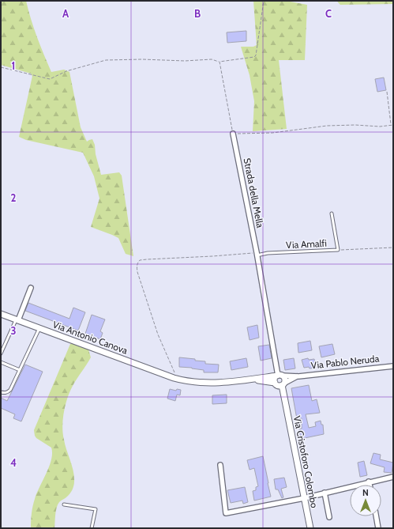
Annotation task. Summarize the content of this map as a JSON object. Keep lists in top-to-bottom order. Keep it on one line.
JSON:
{"streets":{"street":["Strada della Mella","Via Antonio Canova","Via Pablo Neruda","Via Cristoforo Colombo"],"lane":["Via Amalfi"]},"crossings":[["Strada della Mella","Via Amalfi"],["Via Pablo Neruda","Via Cristoforo Colombo"]],"north":"top","grid":{"columns":["A","B","C"],"rows":["1","2","3","4"]}}
